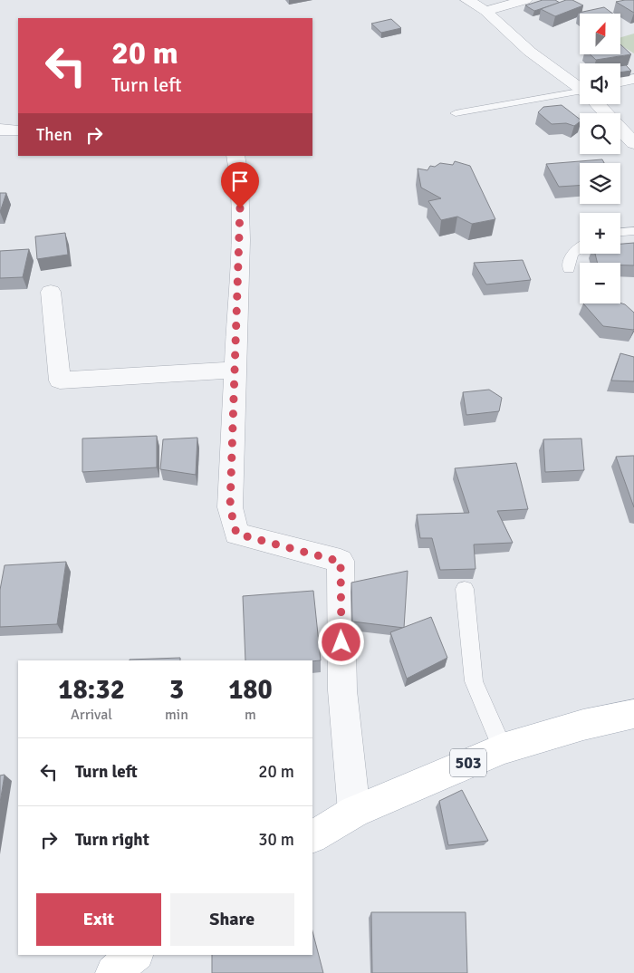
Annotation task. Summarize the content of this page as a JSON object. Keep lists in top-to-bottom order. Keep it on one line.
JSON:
{"streets":{"main road":["503"]},"north":"top","page":{"map_buttons":["+","−"],"turn":["20 m","Turn left"],"then":"Then","eta":["18:32","Arrival","3","min","180","m"],"list":[{"name":"Turn left","value":"20 m"},{"name":"Turn right","value":"30 m"}],"buttons":["Exit","Share"]}}
